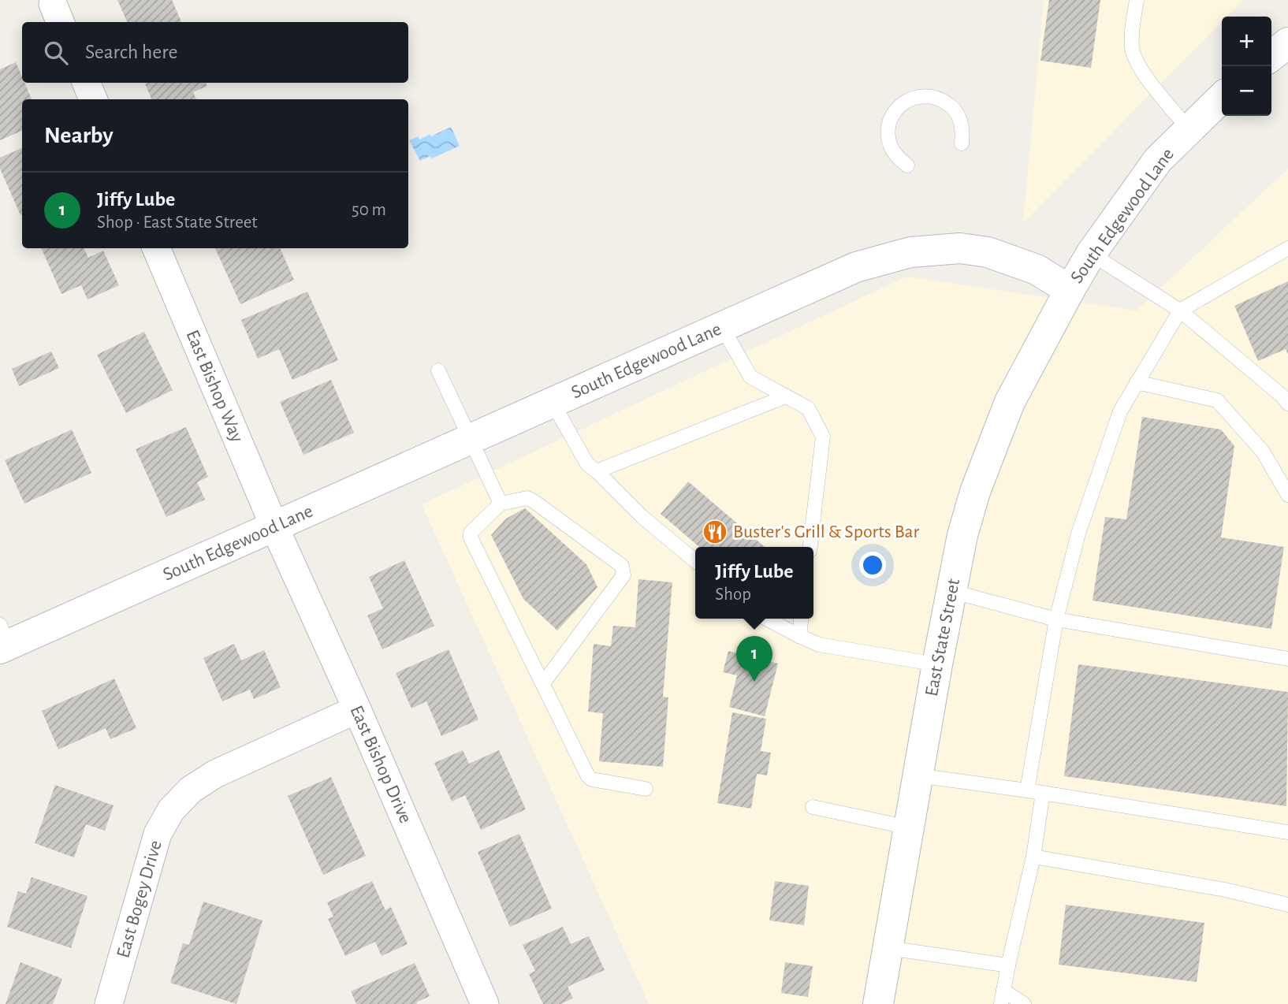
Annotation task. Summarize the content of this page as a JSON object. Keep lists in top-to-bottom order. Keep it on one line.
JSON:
{"streets":{"street":["South Edgewood Lane","East Bishop Way","East State Street","East Bishop Drive","East Bogey Drive"]},"crossings":[["South Edgewood Lane","East Bishop Way"],["South Edgewood Lane","East State Street"],["South Edgewood Lane","East Bishop Drive"],["East Bishop Way","East Bishop Drive"],["East Bishop Drive","East Bogey Drive"]],"places":{"restaurant":["Buster's Grill & Sports Bar"]},"page":{"map_buttons":["+","−"],"search":"Search here","heading":"Nearby","list":[{"mark":"1","name":"Jiffy Lube","note":"Shop · East State Street","value":"50 m"}],"popup":["Jiffy Lube","Shop"],"pins":"1"}}
